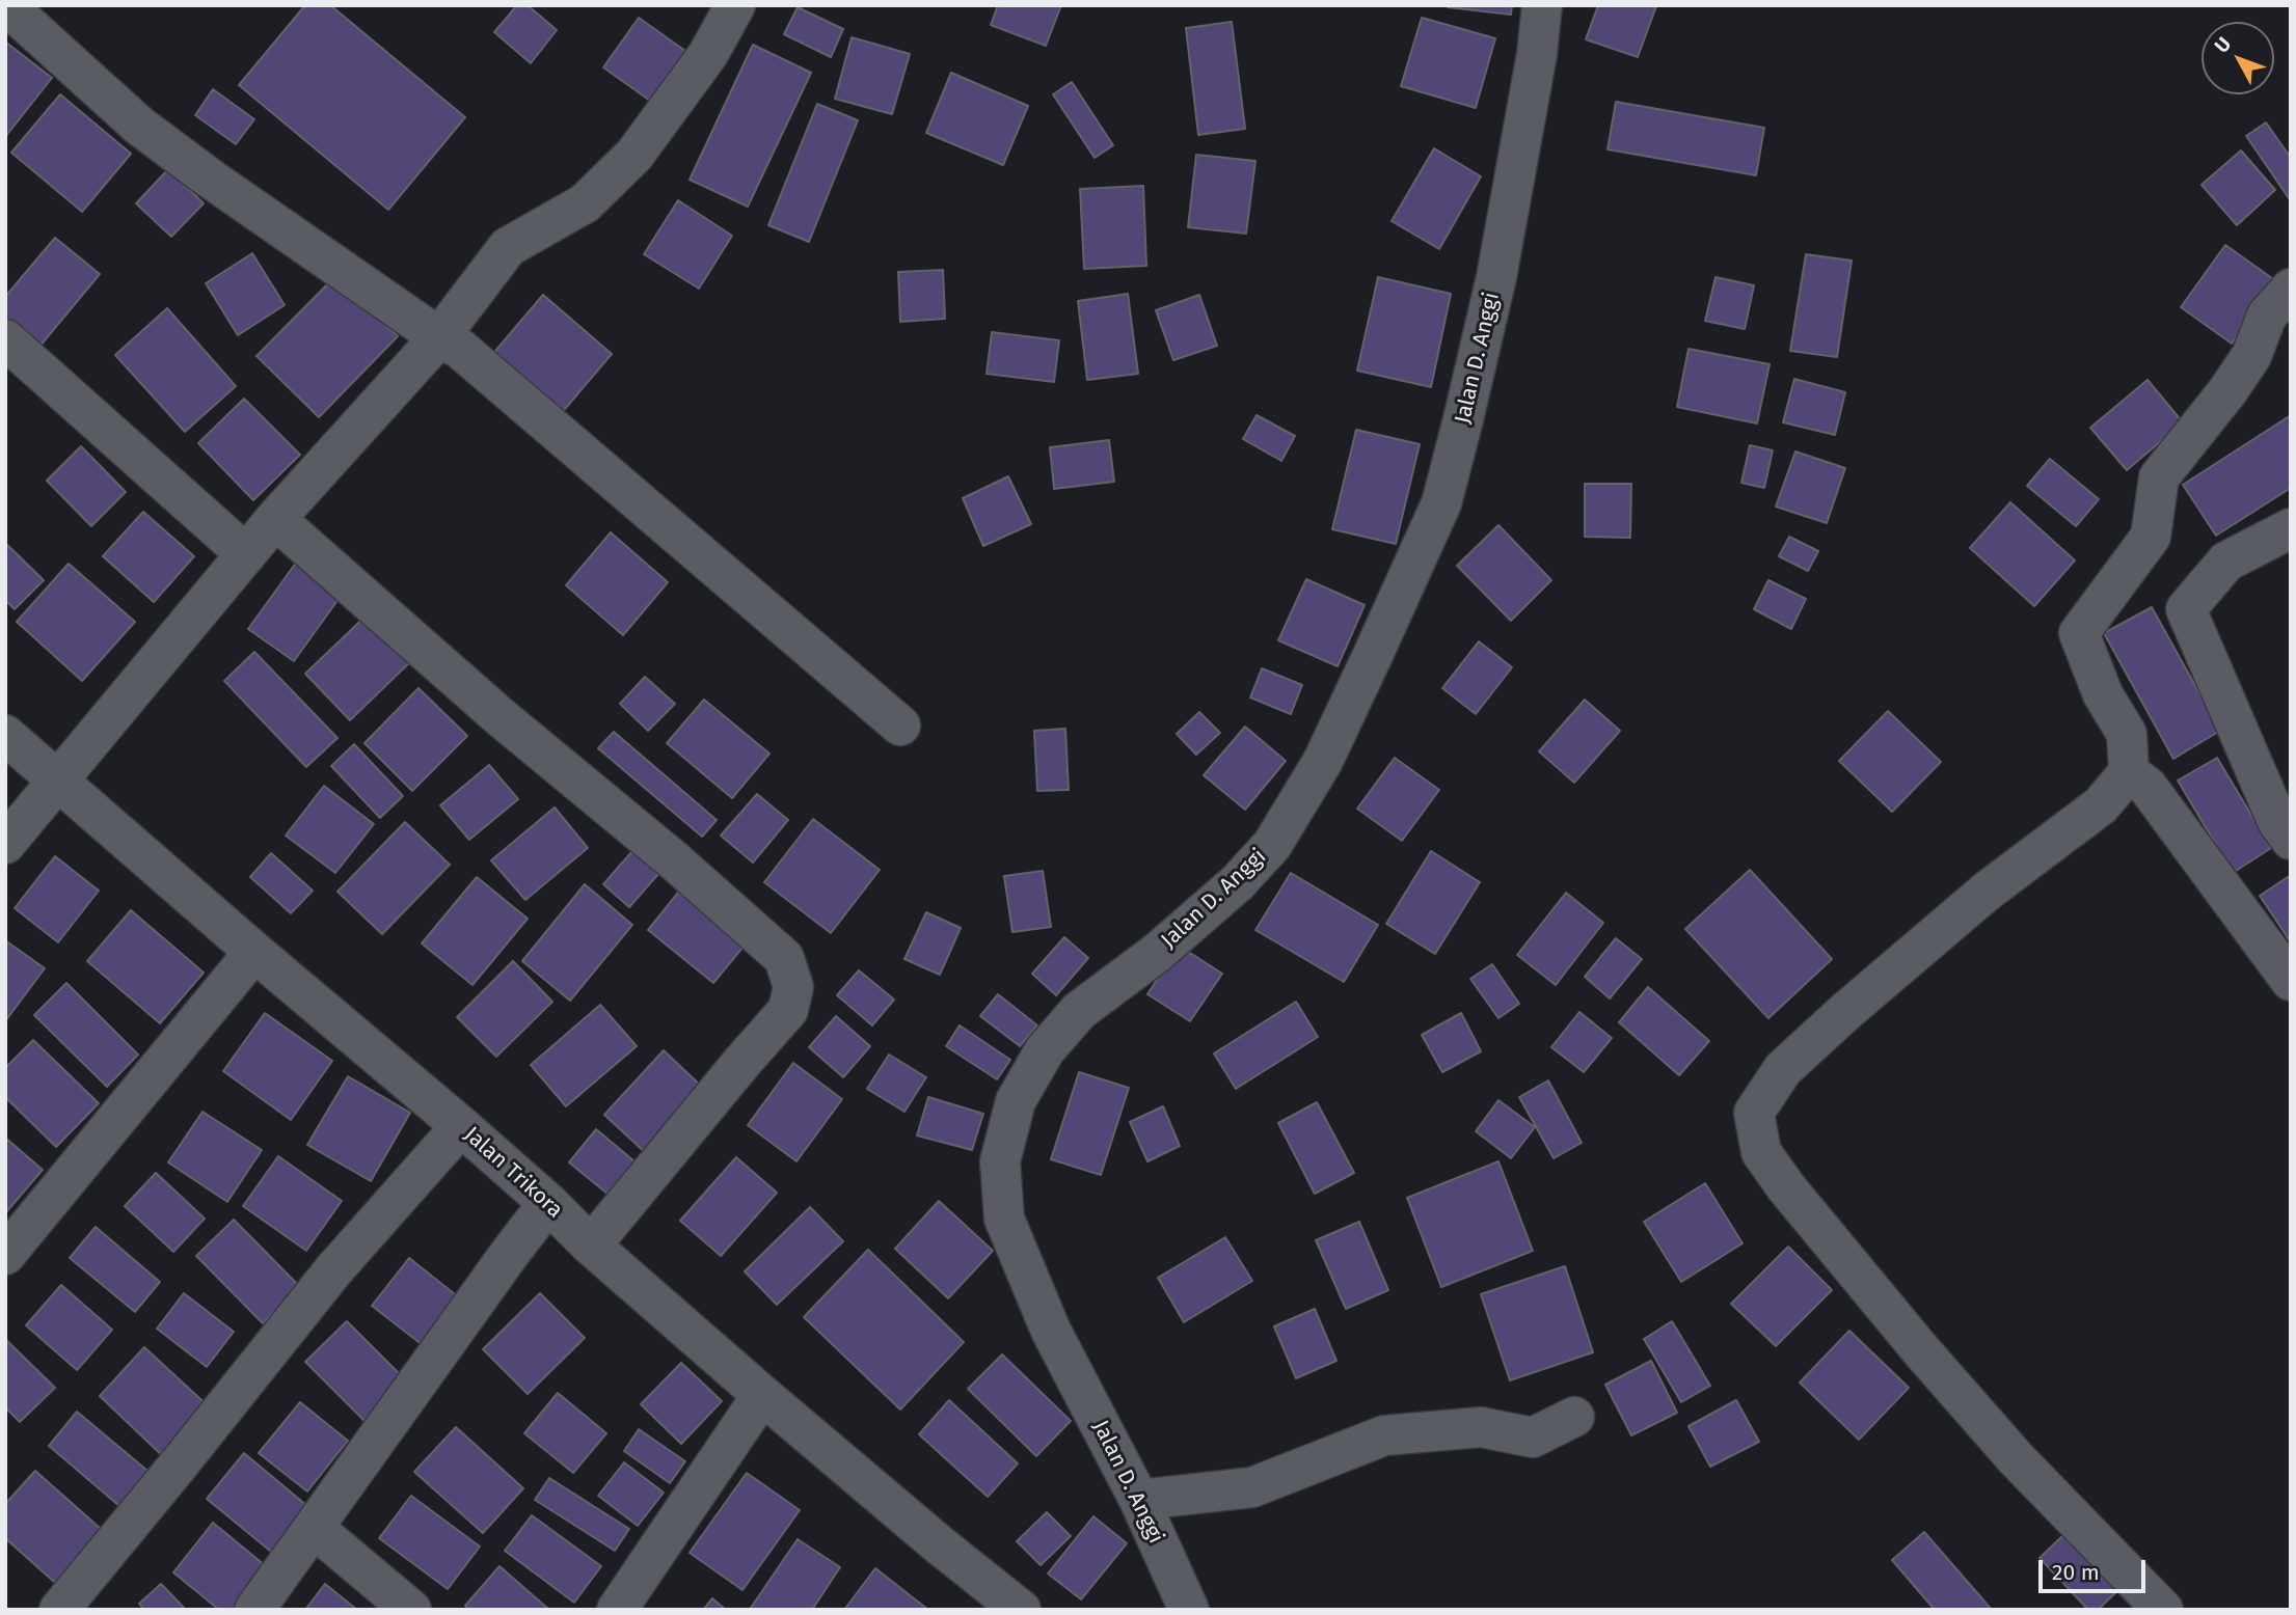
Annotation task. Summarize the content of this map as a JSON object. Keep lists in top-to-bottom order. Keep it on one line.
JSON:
{"streets":{"street":["Jalan D. Anggi","Jalan Trikora"]},"scale_bar":"20 m","north":"top left"}
